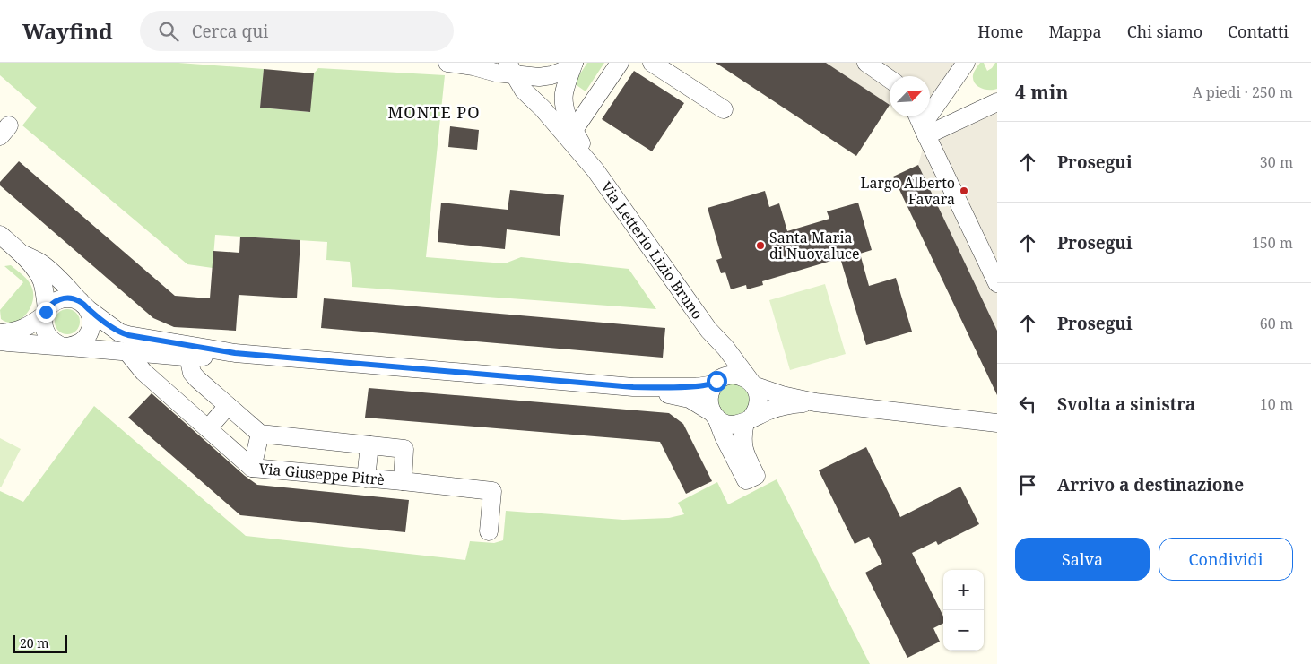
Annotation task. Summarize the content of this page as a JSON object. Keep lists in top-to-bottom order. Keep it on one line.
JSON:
{"streets":{"street":["Via Letterio Lizio Bruno","Via Giuseppe Pitrè"]},"districts":["MONTE PO"],"places":["Largo Alberto Favara","Santa Maria di Nuovaluce"],"scale_bar":"20 m","north":"top right","page":{"header":"Wayfind","search":"Cerca qui","nav":["Home","Mappa","Chi siamo","Contatti"],"heading":["4 min","A piedi · 250 m"],"list":[["Prosegui","30 m"],["Prosegui","150 m"],["Prosegui","60 m"],["Svolta a sinistra","10 m"],"Arrivo a destinazione"],"buttons":["Salva","Condividi"],"map_buttons":["+","−"],"scale":"20 m"}}
